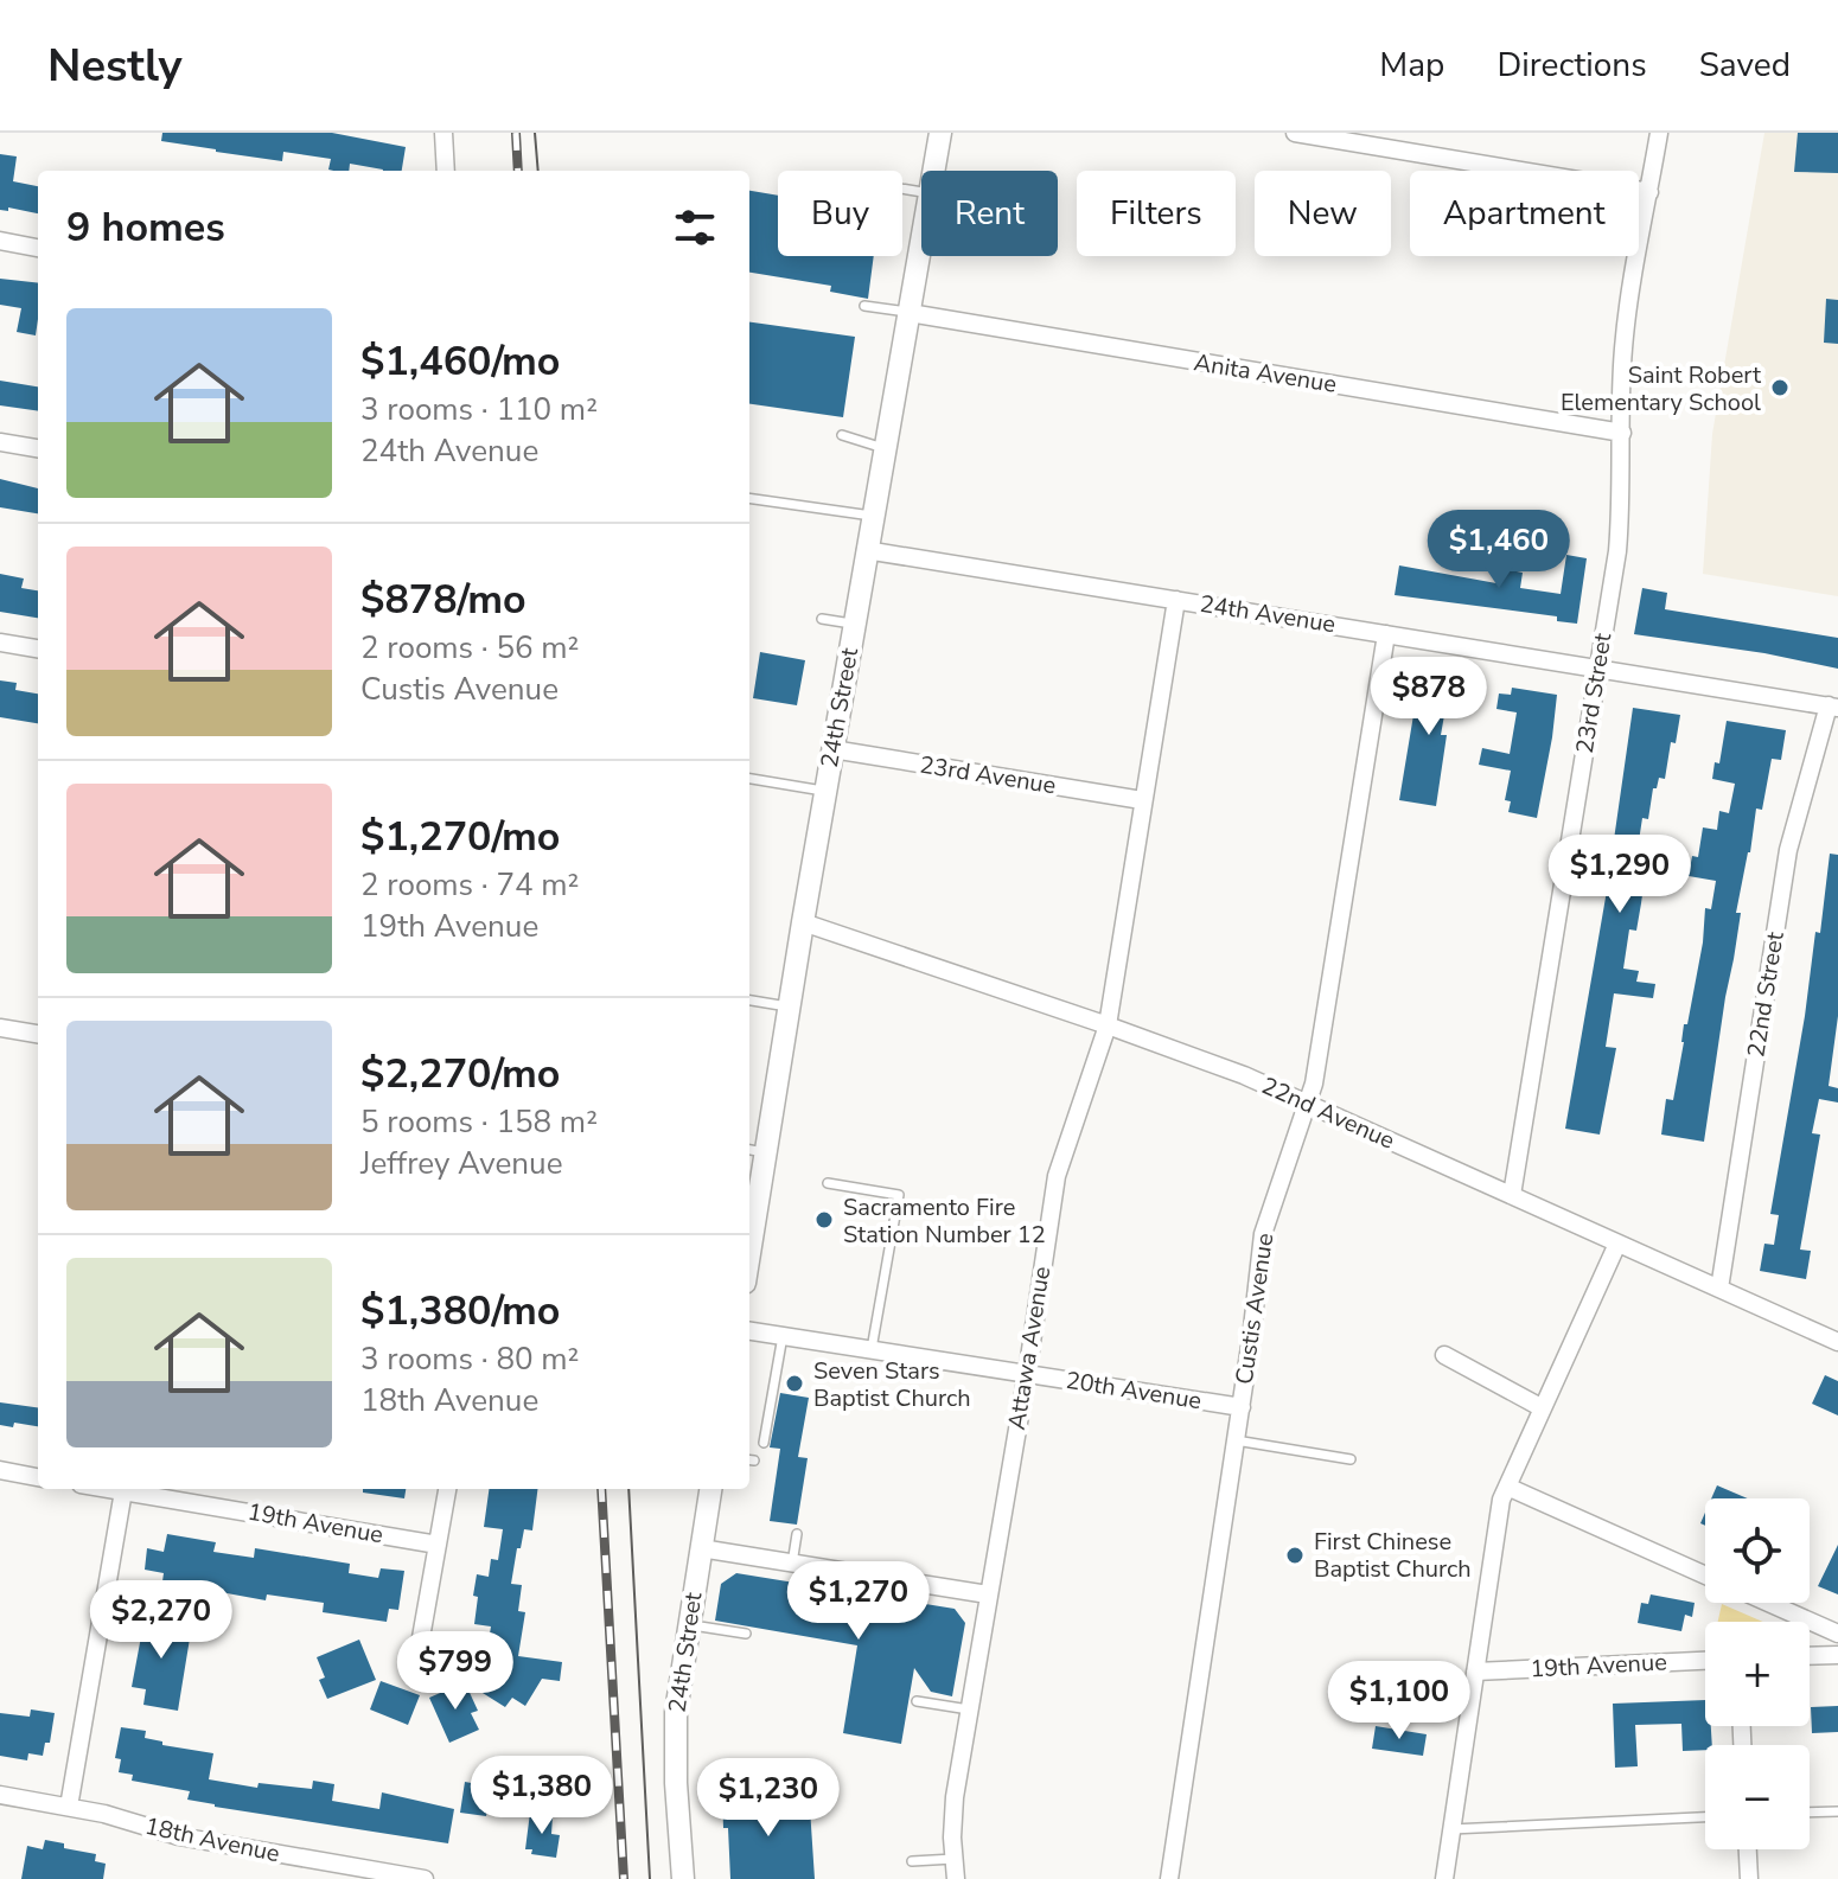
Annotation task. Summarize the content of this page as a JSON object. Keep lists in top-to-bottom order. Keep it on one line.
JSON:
{"streets":{"street":["Anita Avenue","24th Avenue","23rd Street","24th Street","23rd Avenue","22nd Street","22nd Avenue","Custis Avenue","Attawa Avenue","20th Avenue","19th Avenue","18th Avenue"]},"crossings":[["Anita Avenue","23rd Street"],["Anita Avenue","24th Street"],["24th Avenue","23rd Street"],["24th Avenue","24th Street"],["24th Avenue","22nd Street"],["24th Avenue","Custis Avenue"],["24th Avenue","Attawa Avenue"],["23rd Street","22nd Avenue"],["24th Street","23rd Avenue"],["24th Street","22nd Avenue"],["23rd Avenue","Attawa Avenue"],["22nd Street","22nd Avenue"],["22nd Avenue","Custis Avenue"],["22nd Avenue","Attawa Avenue"],["Custis Avenue","20th Avenue"],["Attawa Avenue","20th Avenue"]],"places":["Saint Robert Elementary School","Sacramento Fire Station Number 12","Seven Stars Baptist Church","First Chinese Baptist Church"],"page":{"header":"Nestly","nav":["Map","Directions","Saved"],"chip":["Buy","Rent","Filters","New","Apartment"],"heading":"9 homes","list":[{"name":"$1,460/mo","note":"3 rooms · 110 m² · 24th Avenue"},{"name":"$878/mo","note":"2 rooms · 56 m² · Custis Avenue"},{"name":"$1,270/mo","note":"2 rooms · 74 m² · 19th Avenue"},{"name":"$2,270/mo","note":"5 rooms · 158 m² · Jeffrey Avenue"},{"name":"$1,380/mo","note":"3 rooms · 80 m² · 18th Avenue"}],"price":["$1,460","$878","$1,290","$1,270","$2,270","$799","$1,100","$1,380","$1,230"],"map_buttons":["+","−"]}}
